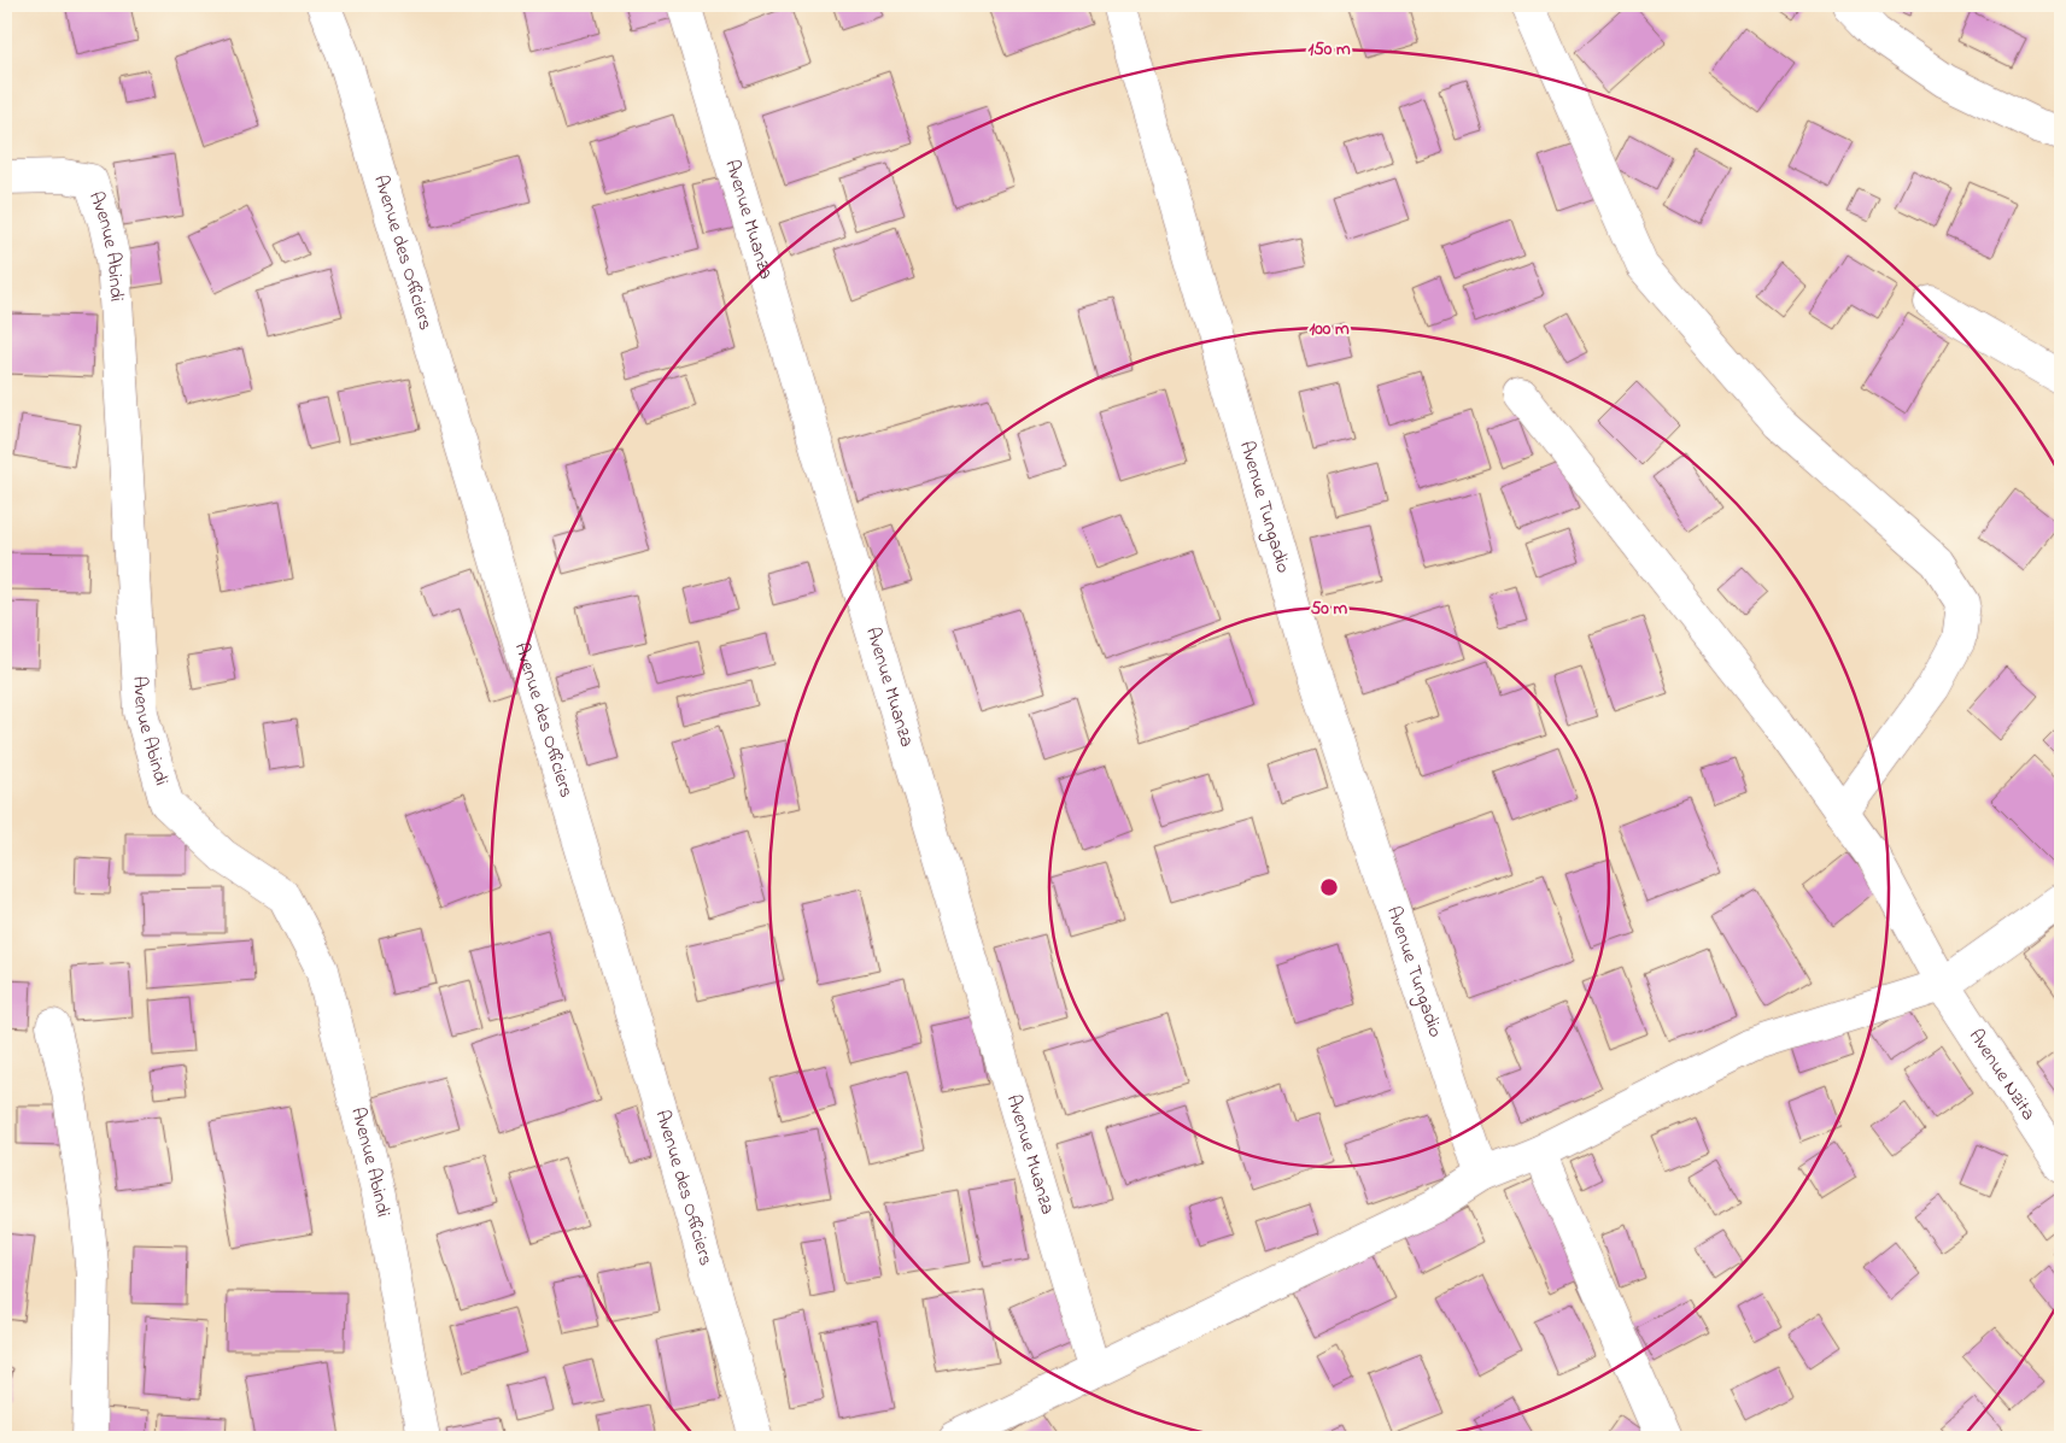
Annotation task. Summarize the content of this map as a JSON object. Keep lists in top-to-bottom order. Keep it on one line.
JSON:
{"streets":{"street":["Avenue Muanza","Avenue Abindi","Avenue des Officiers","Avenue Tungadio","Avenue Nzita"]},"rings":["150 m","100 m","50 m"]}
